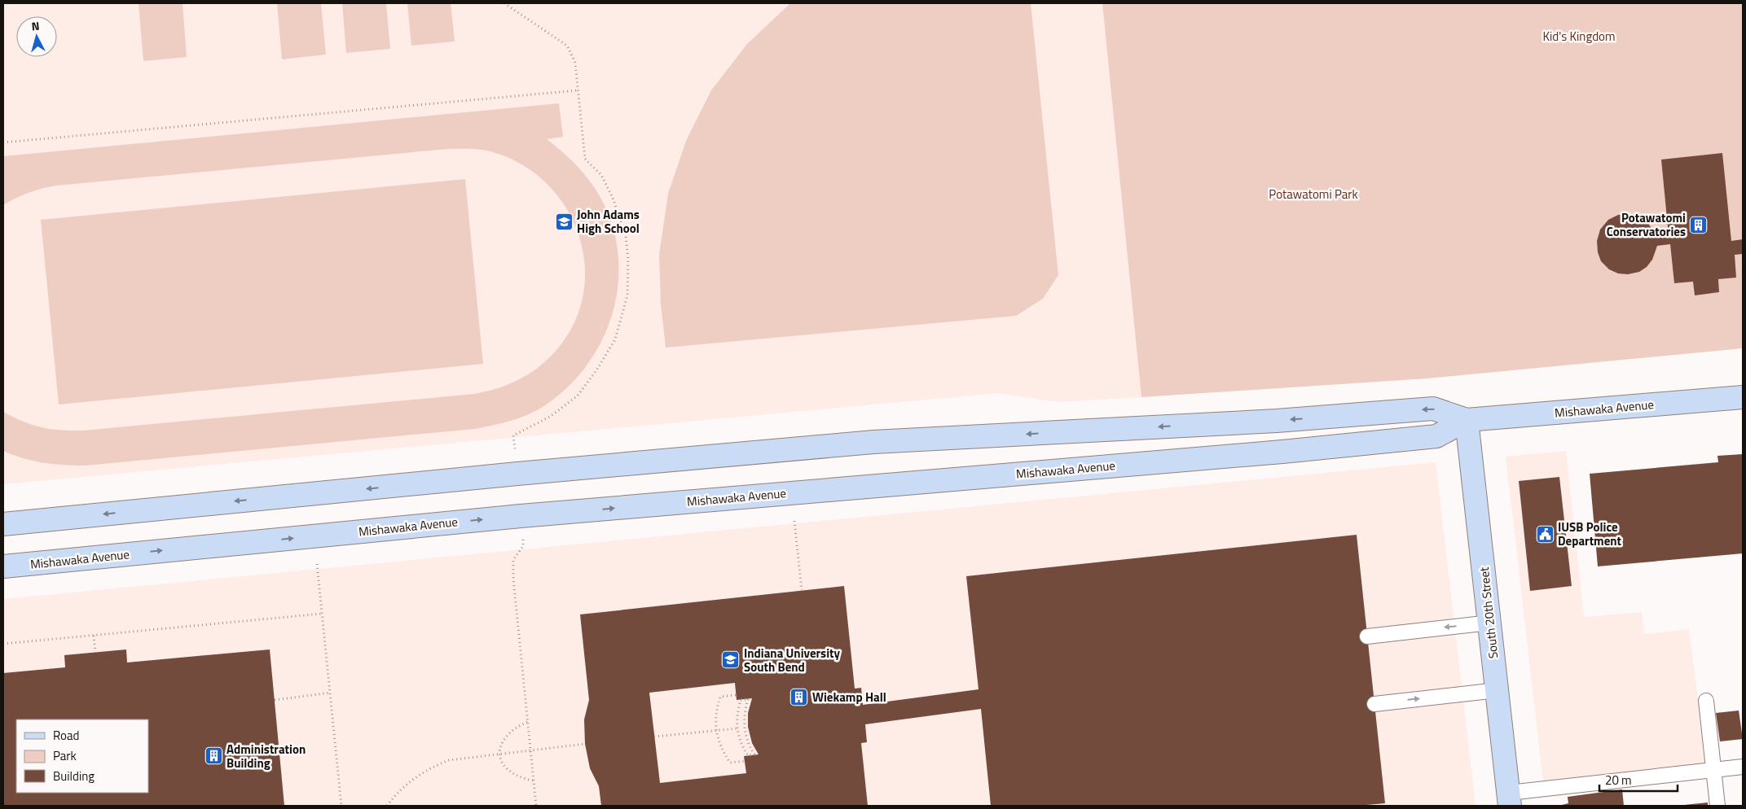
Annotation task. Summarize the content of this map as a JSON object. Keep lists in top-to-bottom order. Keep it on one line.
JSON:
{"streets":{"main road":["Mishawaka Avenue","South 20th Street"]},"crossings":[["Mishawaka Avenue","South 20th Street"]],"parks":["Kid's Kingdom","Potawatomi Park"],"places":{"school or university":["John Adams High School","Indiana University South Bend"],"building":["Potawatomi Conservatories","Wiekamp Hall","Administration Building"],"public building":["IUSB Police Department"]},"legend":["Road","Park","Building"],"scale_bar":"20 m","north":"top"}
